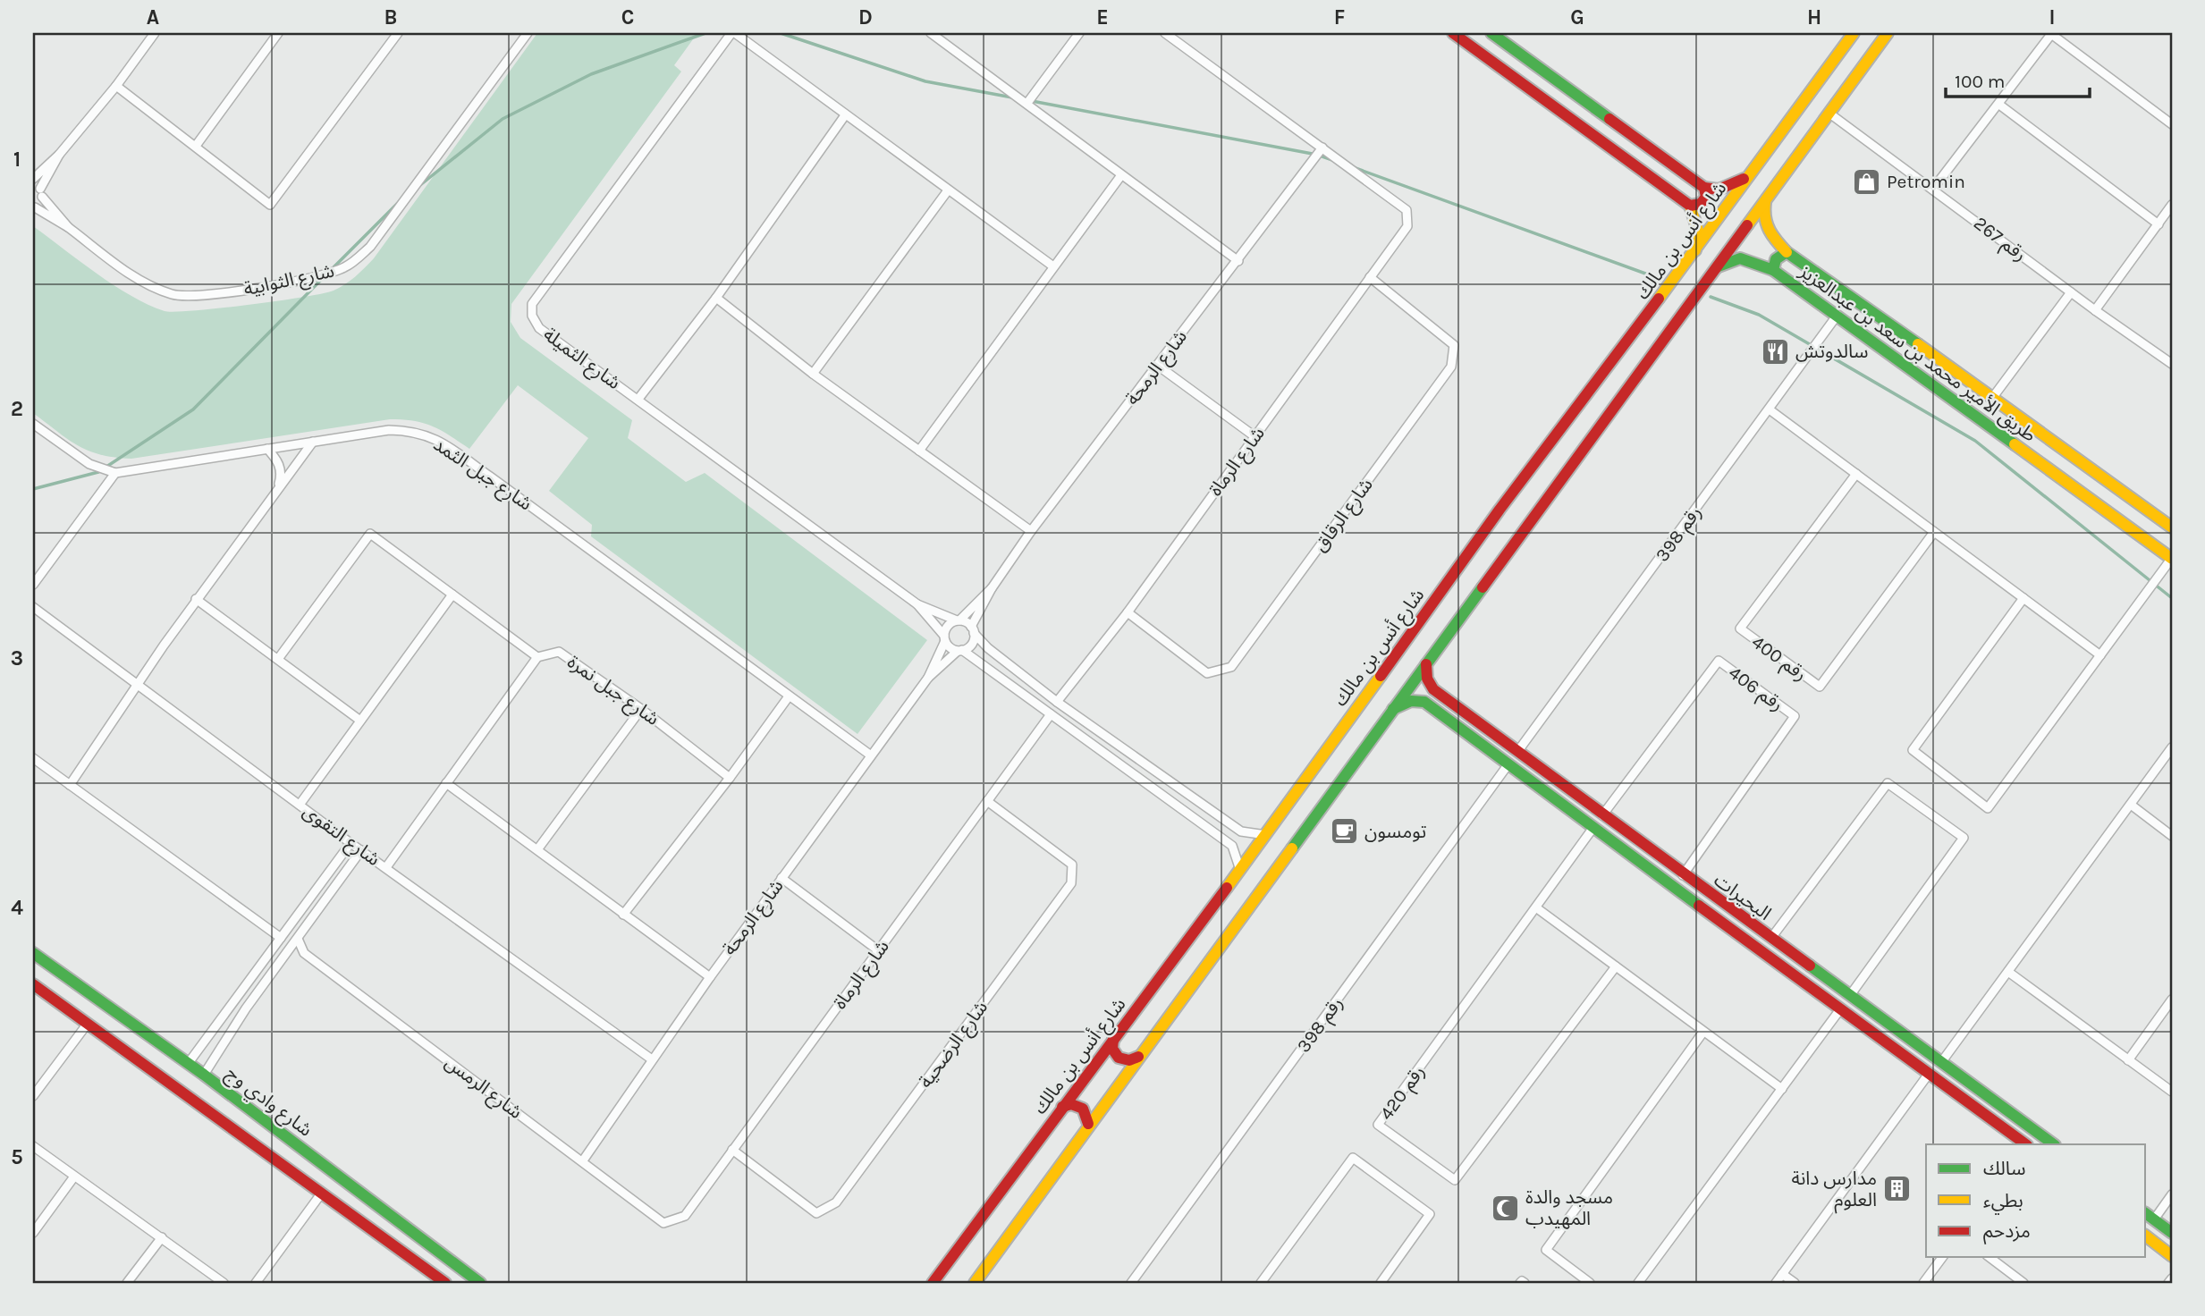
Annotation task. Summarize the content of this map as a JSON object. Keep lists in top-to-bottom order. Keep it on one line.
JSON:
{"streets":{"main road":["شارع أنس بن مالك","طريق الأمير محمد بن سعد بن عبدالعزيز","البحيرات","شارع وادي وج"],"street":["رقم 267","شارع الثوابية","شارع الثميلة","شارع الرمحة","شارع الرماة","شارع جبل الثمد","شارع الرقاق","رقم 398","رقم 400","رقم 406","شارع جبل نمرة","شارع التقوى","شارع الرضحية","شارع الرمس","رقم 420"]},"crossings":[["طريق الأمير محمد بن سعد بن عبدالعزيز","رقم 398"],["شارع الرمحة","شارع الرماة"],["شارع الرمحة","شارع جبل الثمد"],["شارع الرمحة","شارع التقوى"],["شارع الرمحة","شارع الرمس"],["شارع الرماة","شارع الرقاق"],["شارع الرماة","شارع الرضحية"],["شارع الرماة","شارع الرمس"],["رقم 398","البحيرات"],["رقم 406","البحيرات"],["البحيرات","رقم 420"]],"places":{"shop":["Petromin"],"restaurant":["سالدوتش"],"cafe":["تومسون"],"building":["مدارس دانة العلوم"],"mosque":["مسجد والدة المهيدب"]},"legend":["سالك","بطيء","مزدحم"],"scale_bar":"100 m","grid":{"columns":["A","B","C","D","E","F","G","H","I"],"rows":["1","2","3","4","5"]}}
